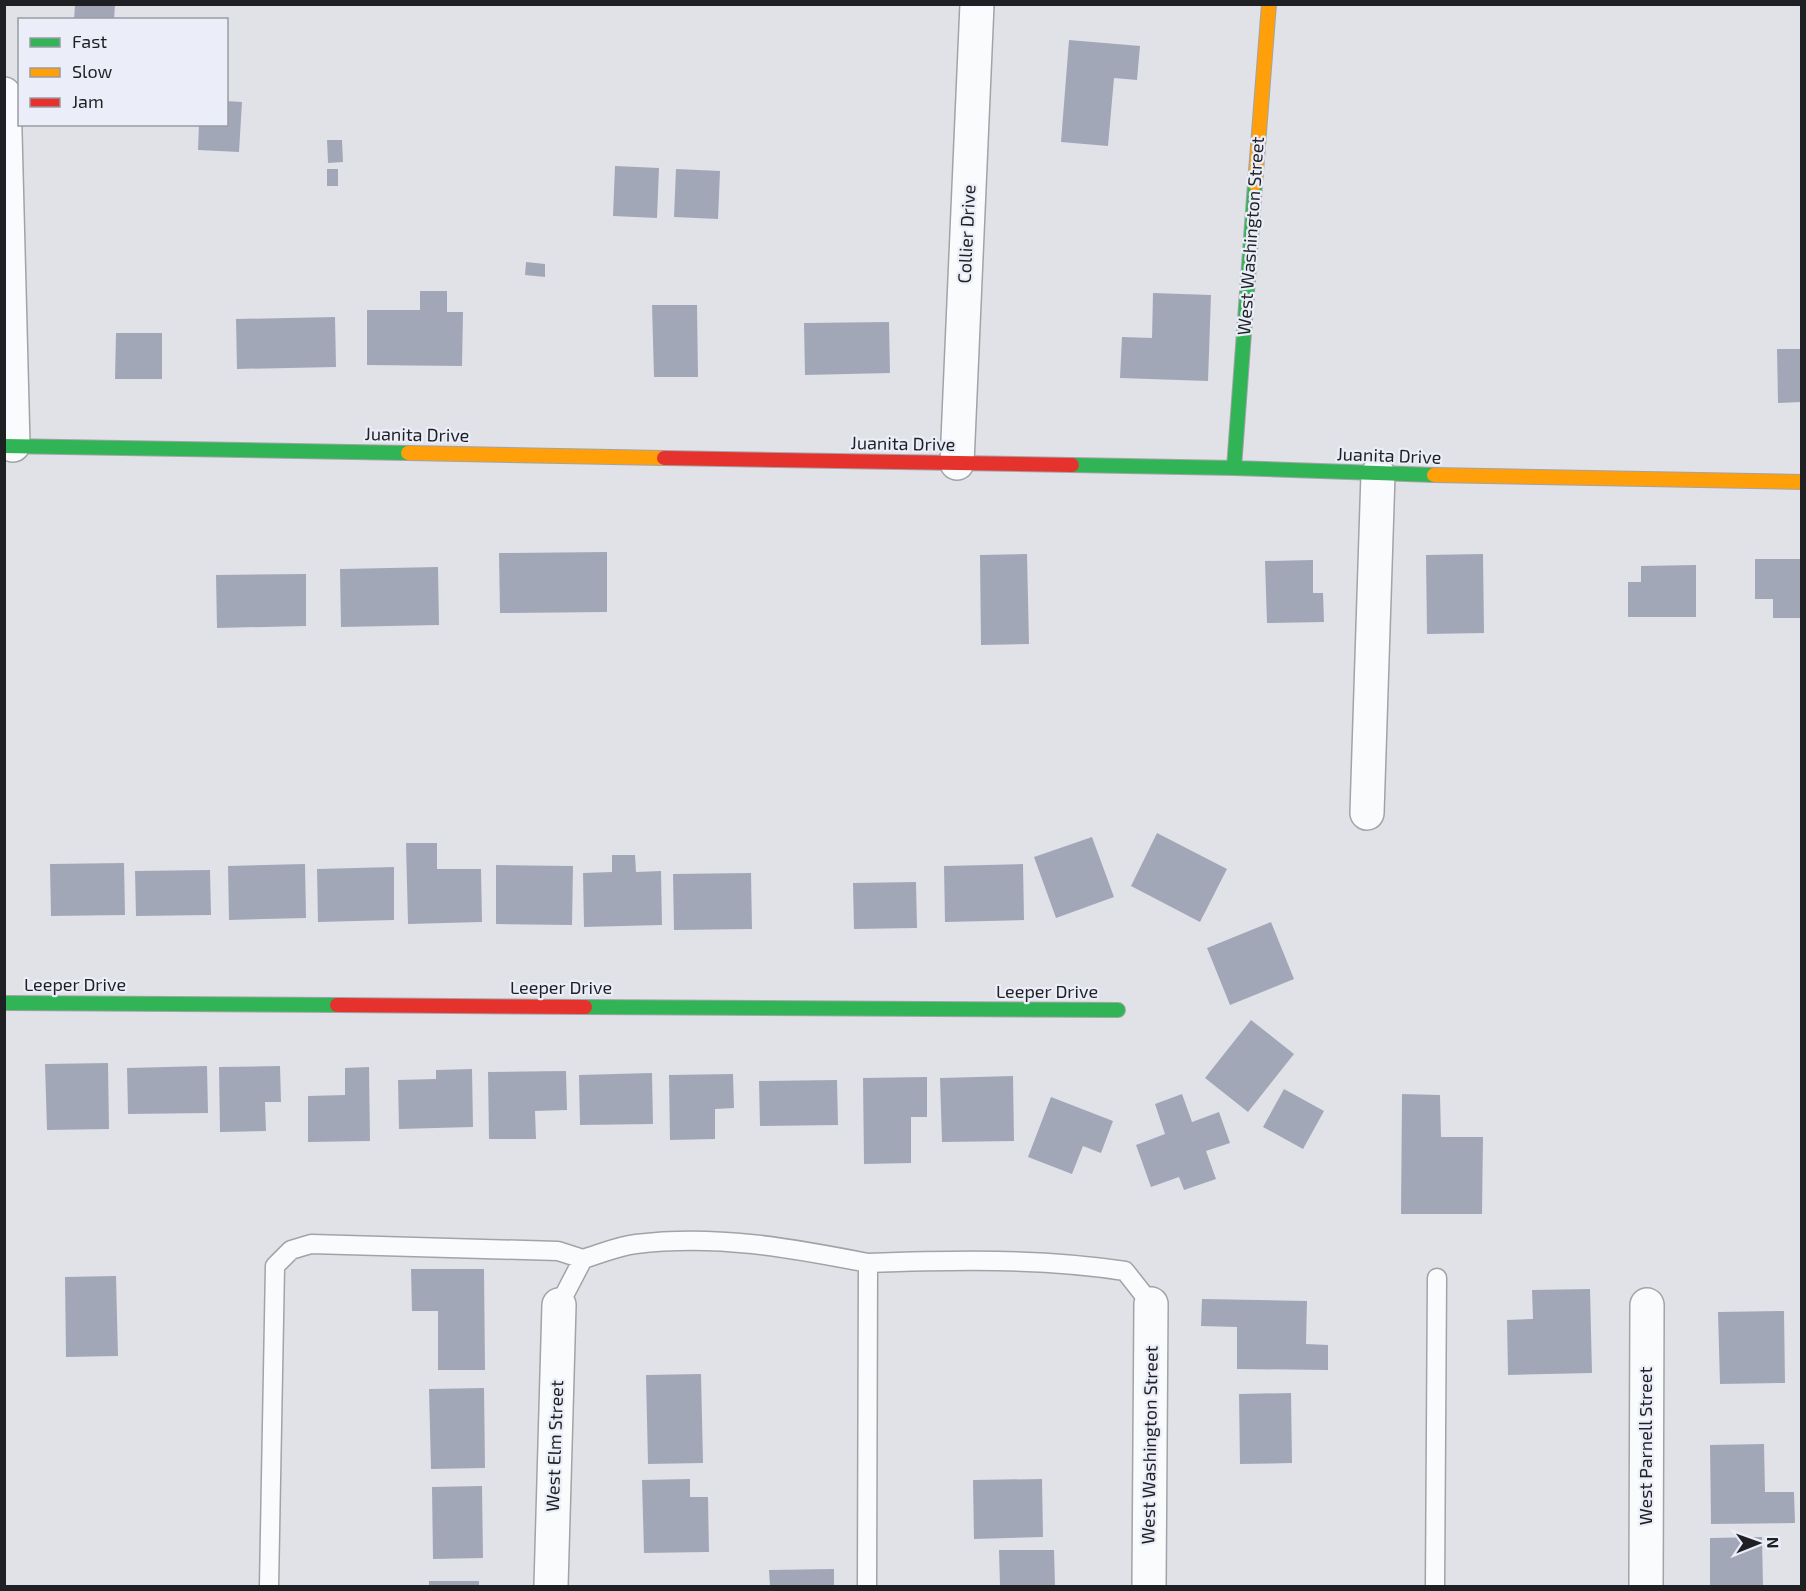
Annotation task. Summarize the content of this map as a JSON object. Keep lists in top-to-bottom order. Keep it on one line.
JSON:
{"streets":{"street":["Collier Drive","West Washington Street","Juanita Drive","Leeper Drive","West Elm Street","West Parnell Street"]},"crossings":[["Collier Drive","Juanita Drive"],["West Washington Street","Juanita Drive"]],"legend":["Fast","Slow","Jam"],"north":"right"}
